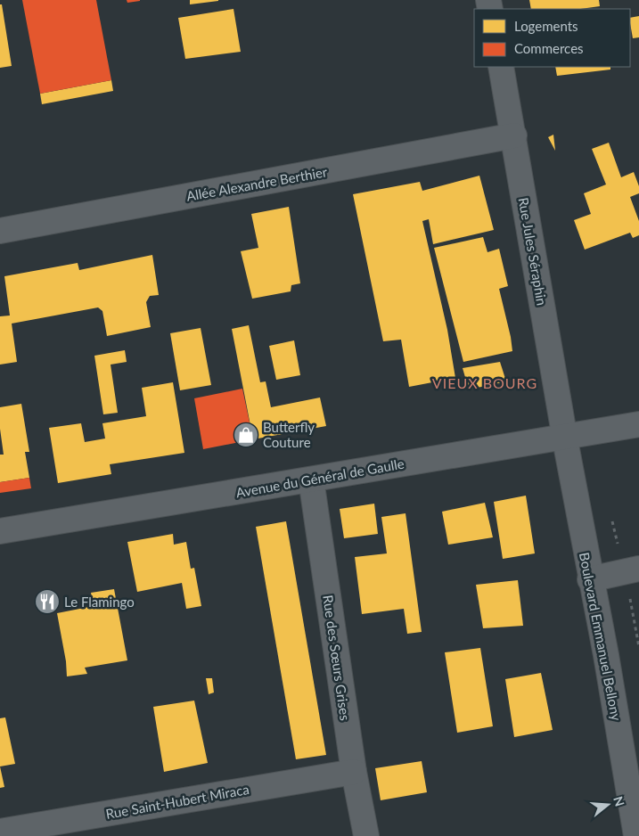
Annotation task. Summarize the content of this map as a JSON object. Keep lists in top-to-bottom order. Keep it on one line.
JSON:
{"streets":{"street":["Allée Alexandre Berthier","Rue Jules Séraphin","Avenue du Général de Gaulle","Boulevard Emmanuel Bellony","Rue des Sœurs Grises","Rue Saint-Hubert Miraca"]},"crossings":[["Allée Alexandre Berthier","Rue Jules Séraphin"],["Rue Jules Séraphin","Avenue du Général de Gaulle"],["Rue Jules Séraphin","Boulevard Emmanuel Bellony"],["Avenue du Général de Gaulle","Boulevard Emmanuel Bellony"],["Avenue du Général de Gaulle","Rue des Sœurs Grises"],["Rue des Sœurs Grises","Rue Saint-Hubert Miraca"]],"districts":["VIEUX BOURG"],"places":{"shop":["Butterfly Couture"],"restaurant":["Le Flamingo"]},"legend":["Logements","Commerces"],"north":"right"}
